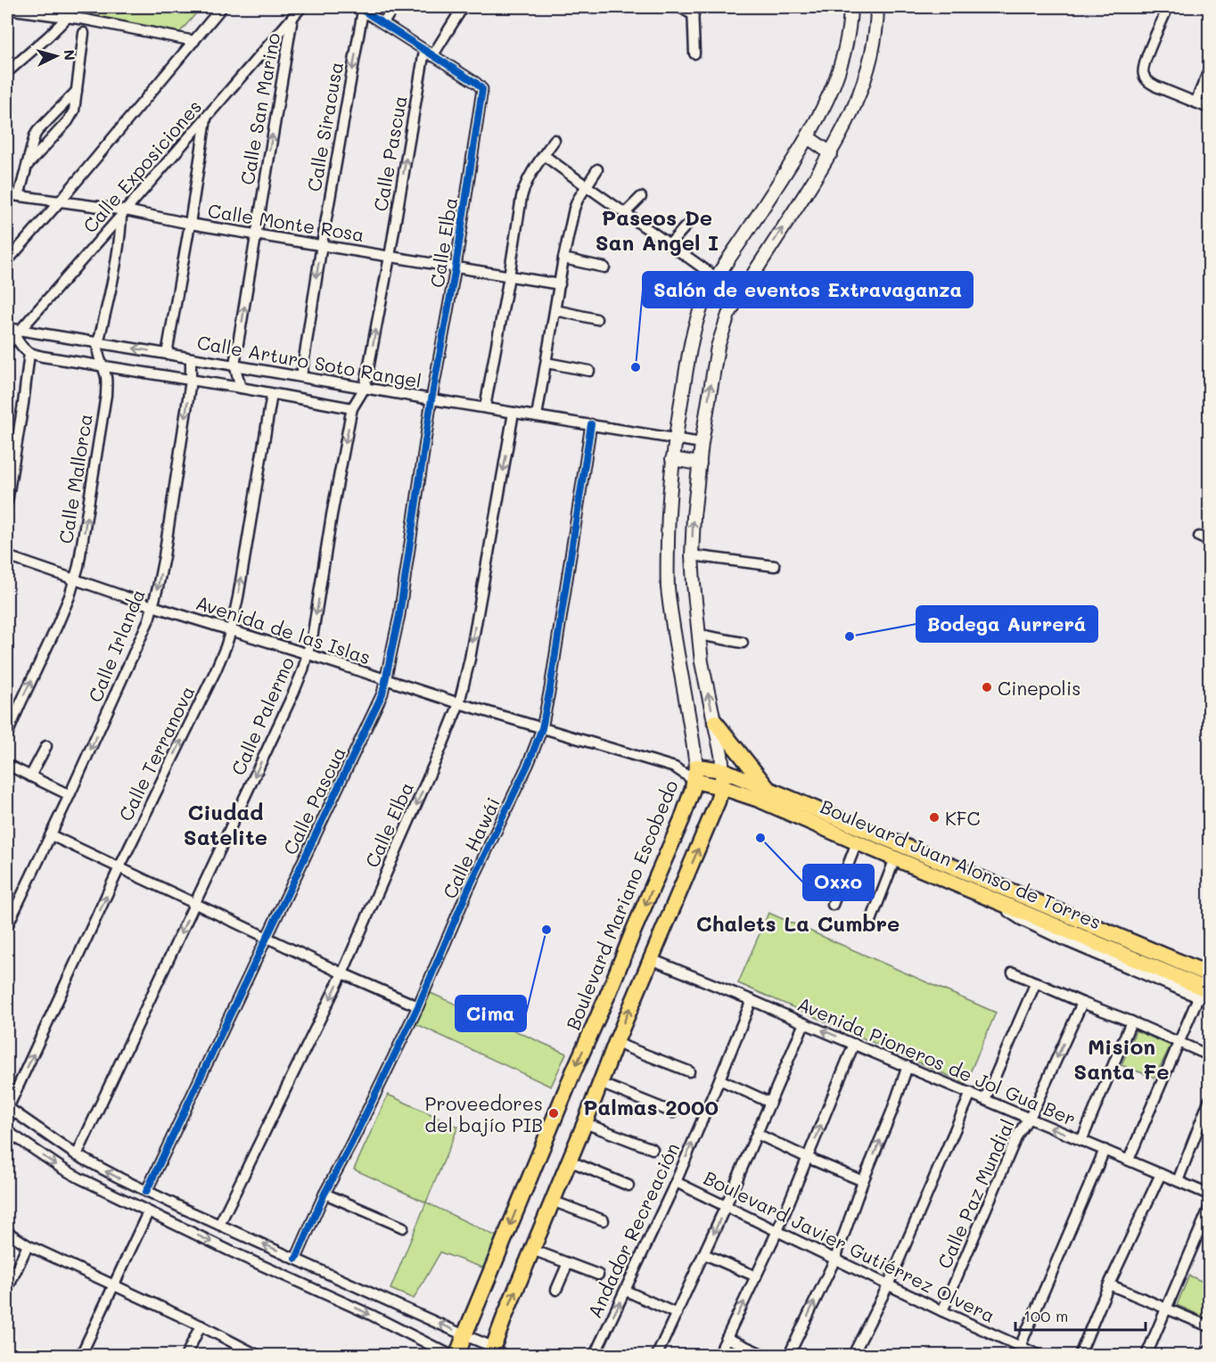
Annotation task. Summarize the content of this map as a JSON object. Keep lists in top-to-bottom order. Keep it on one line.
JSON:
{"streets":{"main road":["Boulevard Juan Alonso de Torres","Boulevard Mariano Escobedo"],"street":["Calle San Marino","Calle Siracusa","Calle Pascua","Calle Exposiciones","Calle Monte Rosa","Calle Elba","Calle Arturo Soto Rangel","Calle Mallorca","Avenida de las Islas","Calle Irlanda","Calle Palermo","Calle Terranova","Calle Hawái","Avenida Pioneros de Jol Gua Ber","Calle Paz Mundial","Andador Recreación","Boulevard Javier Gutiérrez Olvera"]},"crossings":[["Calle San Marino","Calle Exposiciones"],["Calle San Marino","Calle Monte Rosa"],["Calle San Marino","Calle Arturo Soto Rangel"],["Calle Siracusa","Calle Monte Rosa"],["Calle Siracusa","Calle Arturo Soto Rangel"],["Calle Pascua","Calle Monte Rosa"],["Calle Pascua","Calle Elba"],["Calle Pascua","Calle Arturo Soto Rangel"],["Calle Pascua","Avenida de las Islas"],["Calle Pascua","Calle Palermo"],["Calle Exposiciones","Calle Monte Rosa"],["Calle Exposiciones","Calle Arturo Soto Rangel"],["Calle Exposiciones","Calle Mallorca"],["Calle Monte Rosa","Calle Elba"],["Calle Monte Rosa","Calle Mallorca"],["Calle Elba","Calle Arturo Soto Rangel"],["Calle Elba","Avenida de las Islas"],["Calle Arturo Soto Rangel","Calle Mallorca"],["Calle Arturo Soto Rangel","Calle Irlanda"],["Calle Arturo Soto Rangel","Calle Palermo"],["Calle Arturo Soto Rangel","Calle Hawái"],["Calle Arturo Soto Rangel","Boulevard Mariano Escobedo"],["Calle Mallorca","Avenida de las Islas"],["Avenida de las Islas","Calle Irlanda"],["Avenida de las Islas","Calle Palermo"],["Avenida de las Islas","Calle Terranova"],["Avenida de las Islas","Calle Hawái"],["Avenida de las Islas","Boulevard Juan Alonso de Torres"],["Avenida de las Islas","Boulevard Mariano Escobedo"],["Boulevard Juan Alonso de Torres","Boulevard Mariano Escobedo"],["Avenida Pioneros de Jol Gua Ber","Calle Paz Mundial"],["Avenida Pioneros de Jol Gua Ber","Andador Recreación"],["Calle Paz Mundial","Boulevard Javier Gutiérrez Olvera"],["Andador Recreación","Boulevard Javier Gutiérrez Olvera"]],"one_way":["Calle Siracusa","Calle Elba","Calle Irlanda","Calle Palermo","Calle Terranova","Boulevard Mariano Escobedo"],"districts":["Paseos De San Angel I","Ciudad Satelite","Chalets La Cumbre","Mision Santa Fe","Palmas 2000"],"places":["Salón de eventos Extravaganza","Bodega Aurrerá","Cinepolis","KFC","Oxxo","Cima","Proveedores del bajío PIB"],"scale_bar":"100 m","north":"right"}
